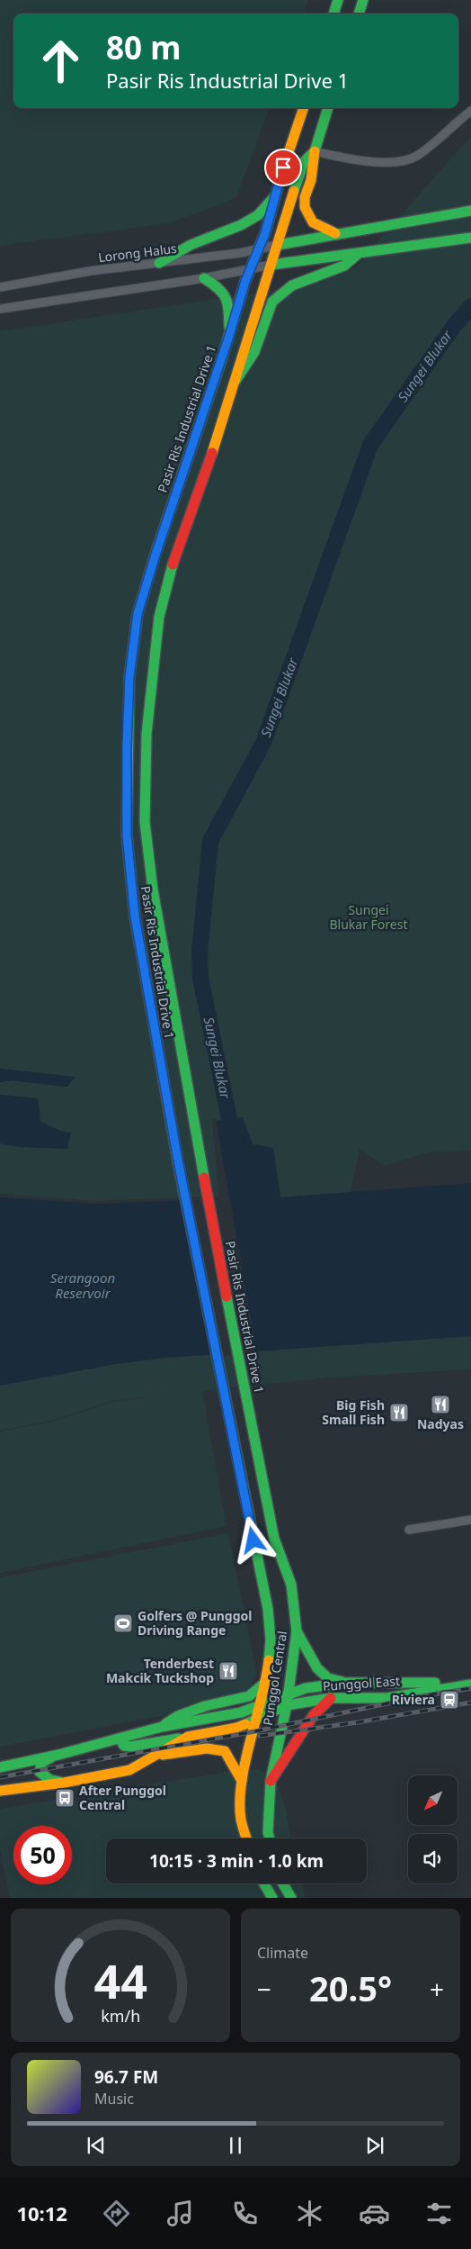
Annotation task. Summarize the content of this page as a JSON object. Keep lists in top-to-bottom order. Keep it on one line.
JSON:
{"streets":{"main road":["Pasir Ris Industrial Drive 1","Punggol Central","Punggol East"],"street":["Lorong Halus"]},"crossings":[["Lorong Halus","Pasir Ris Industrial Drive 1"],["Pasir Ris Industrial Drive 1","Punggol Central"],["Punggol Central","Punggol East"]],"water":["Sungei Blukar","Serangoon Reservoir"],"parks":["Sungei Blukar Forest"],"places":{"restaurant":["Nadyas","Big Fish Small Fish","Tenderbest Makcik Tuckshop"],"sports":["Golfers @ Punggol Driving Range"],"station":["Riviera"],"bus stop":["After Punggol Central"]},"north":"bottom left","page":{"turn":["80 m","Pasir Ris Industrial Drive 1"],"limit":"50","trip":"10:15 · 3 min · 1.0 km","tile":"Climate","heat":["−","20.5°","+"],"song":["96.7 FM","Music"],"tabs":"10:12","gauge":["44","km/h"]}}
